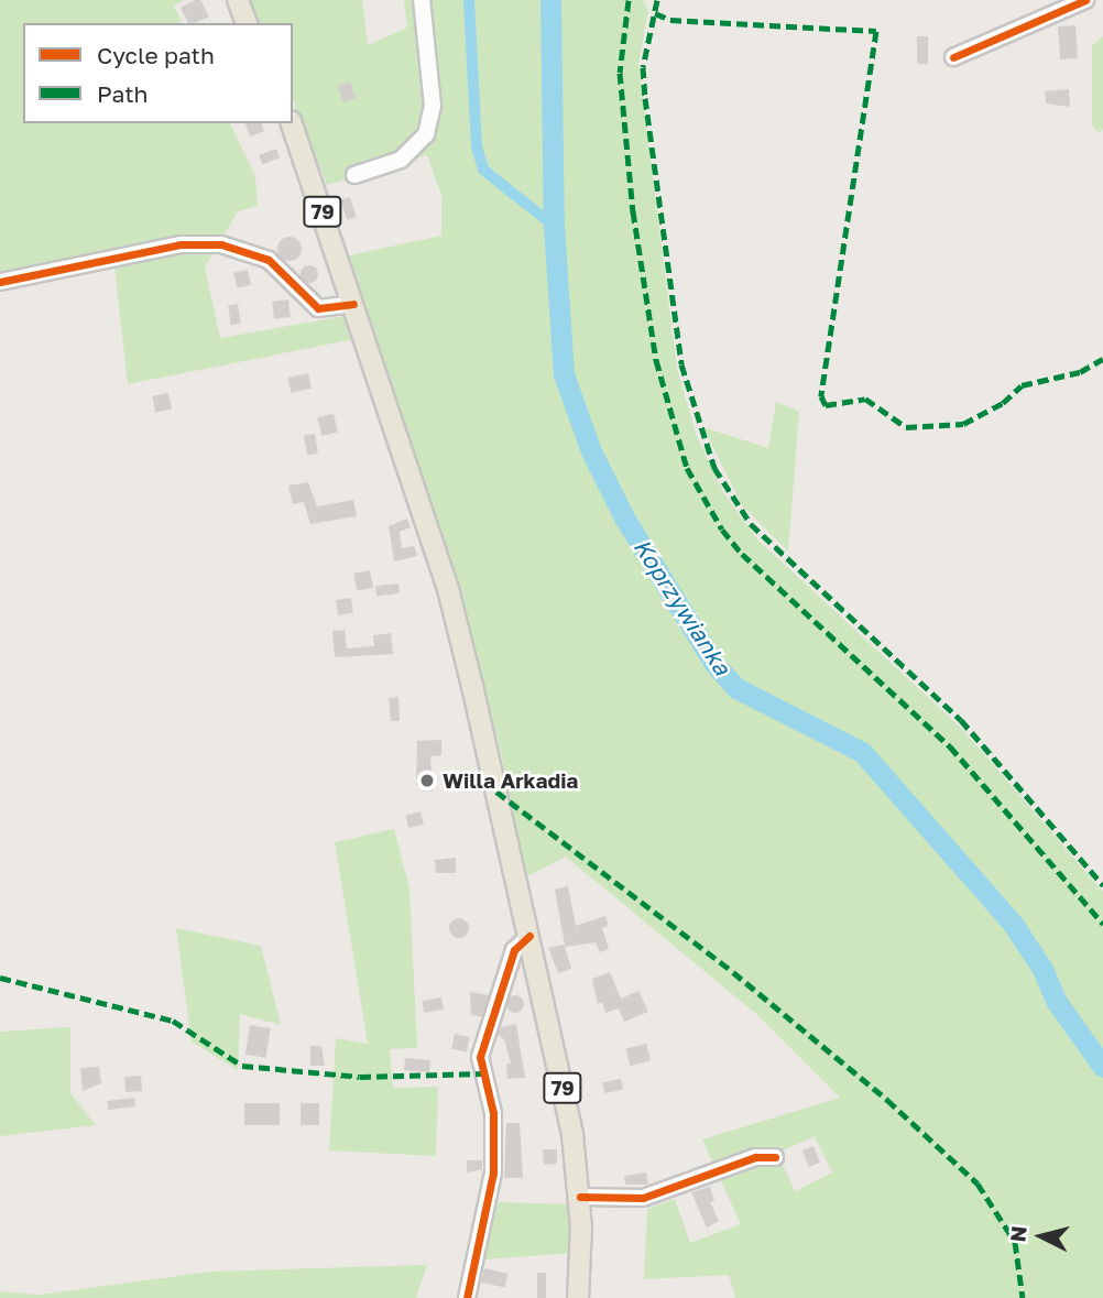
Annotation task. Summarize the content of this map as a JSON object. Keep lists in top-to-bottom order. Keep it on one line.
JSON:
{"streets":{"main road":["79"]},"water":["Koprzywianka"],"places":["Willa Arkadia"],"legend":["Cycle path","Path"],"north":"left"}
